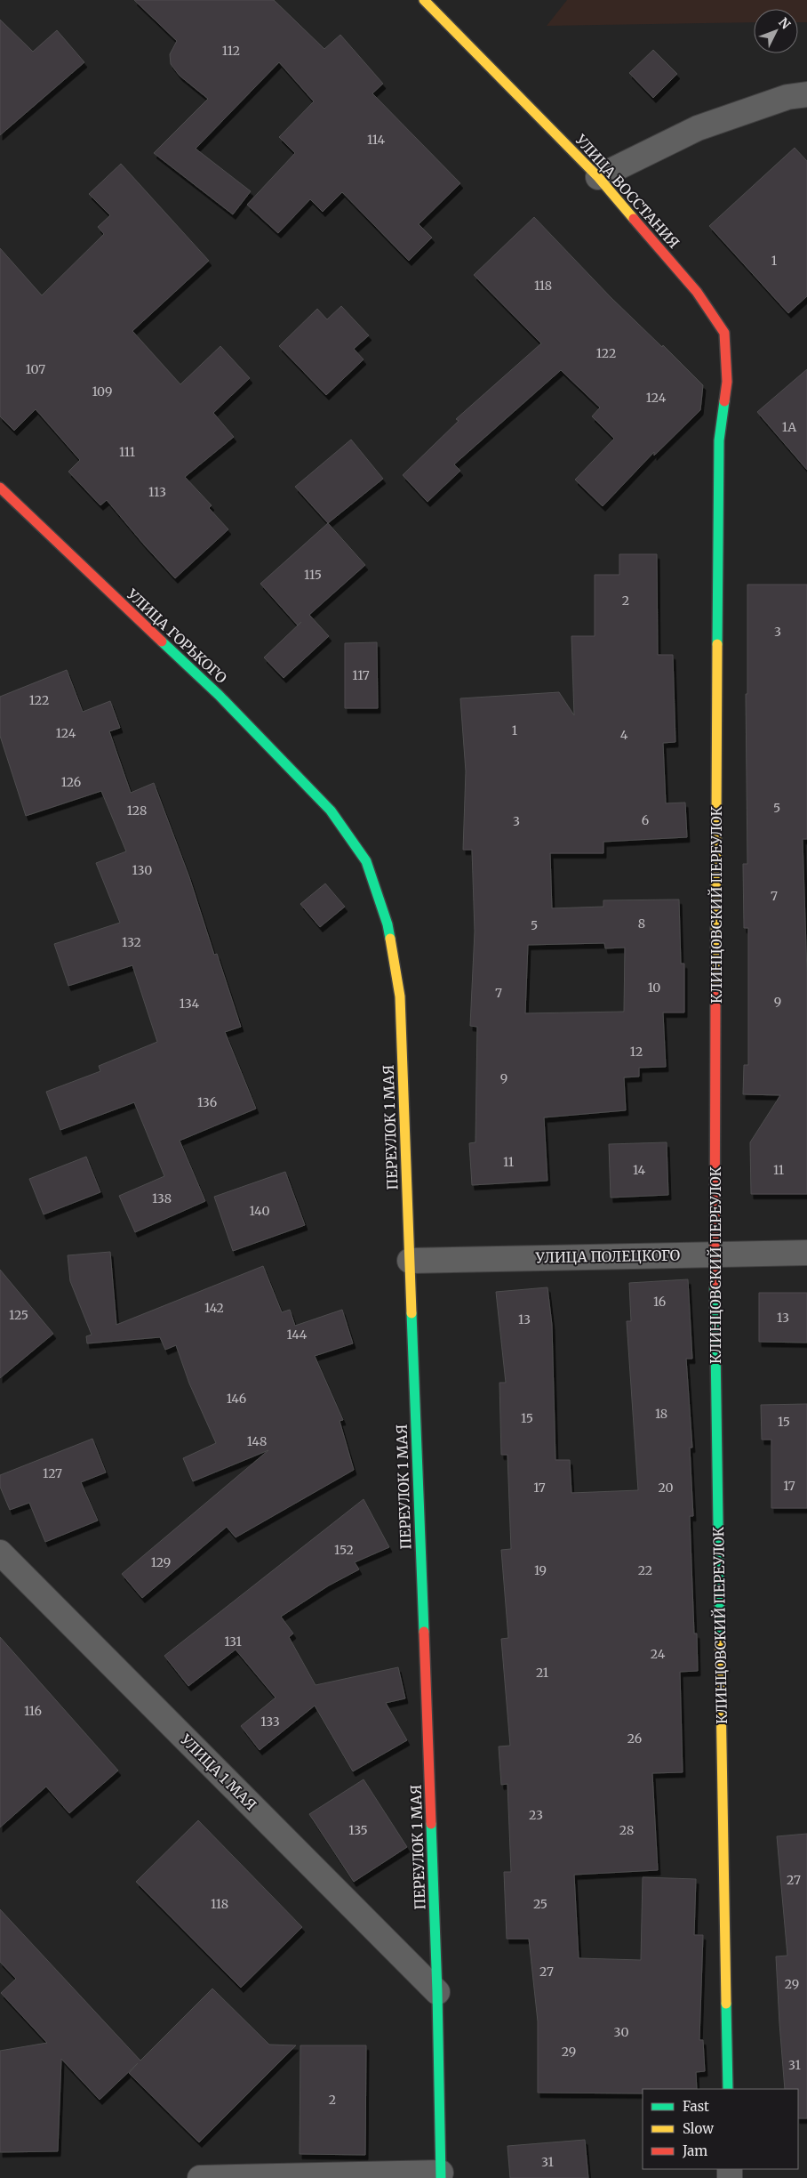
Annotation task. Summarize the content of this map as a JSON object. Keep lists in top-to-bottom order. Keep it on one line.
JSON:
{"streets":{"street":["УЛИЦА ВОССТАНИЯ","УЛИЦА ГОРЬКОГО","КЛИНЦОВСКИЙ ПЕРЕУЛОК","ПЕРЕУЛОК 1 МАЯ","УЛИЦА ПОЛЕЦКОГО","УЛИЦА 1 МАЯ"]},"crossings":[["УЛИЦА ВОССТАНИЯ","КЛИНЦОВСКИЙ ПЕРЕУЛОК"],["УЛИЦА ГОРЬКОГО","ПЕРЕУЛОК 1 МАЯ"],["КЛИНЦОВСКИЙ ПЕРЕУЛОК","УЛИЦА ПОЛЕЦКОГО"],["ПЕРЕУЛОК 1 МАЯ","УЛИЦА ПОЛЕЦКОГО"],["ПЕРЕУЛОК 1 МАЯ","УЛИЦА 1 МАЯ"]],"house_numbers":["112","114","1","118","122","107","109","124","1А","111","113","115","2","3","117","122","1","124","4","126","5","128","6","3","130","7","8","5","132","10","7","9","134","12","9","136","11","14","11","138","140","16","142","125","13","13","144","146","18","15","15","148","127","17","17","20","152","129","19","22","131","24","21","116","133","26","23","135","28","27","118","25","27","29","30","29","31","2","31"],"legend":["Fast","Slow","Jam"],"north":"top right"}
